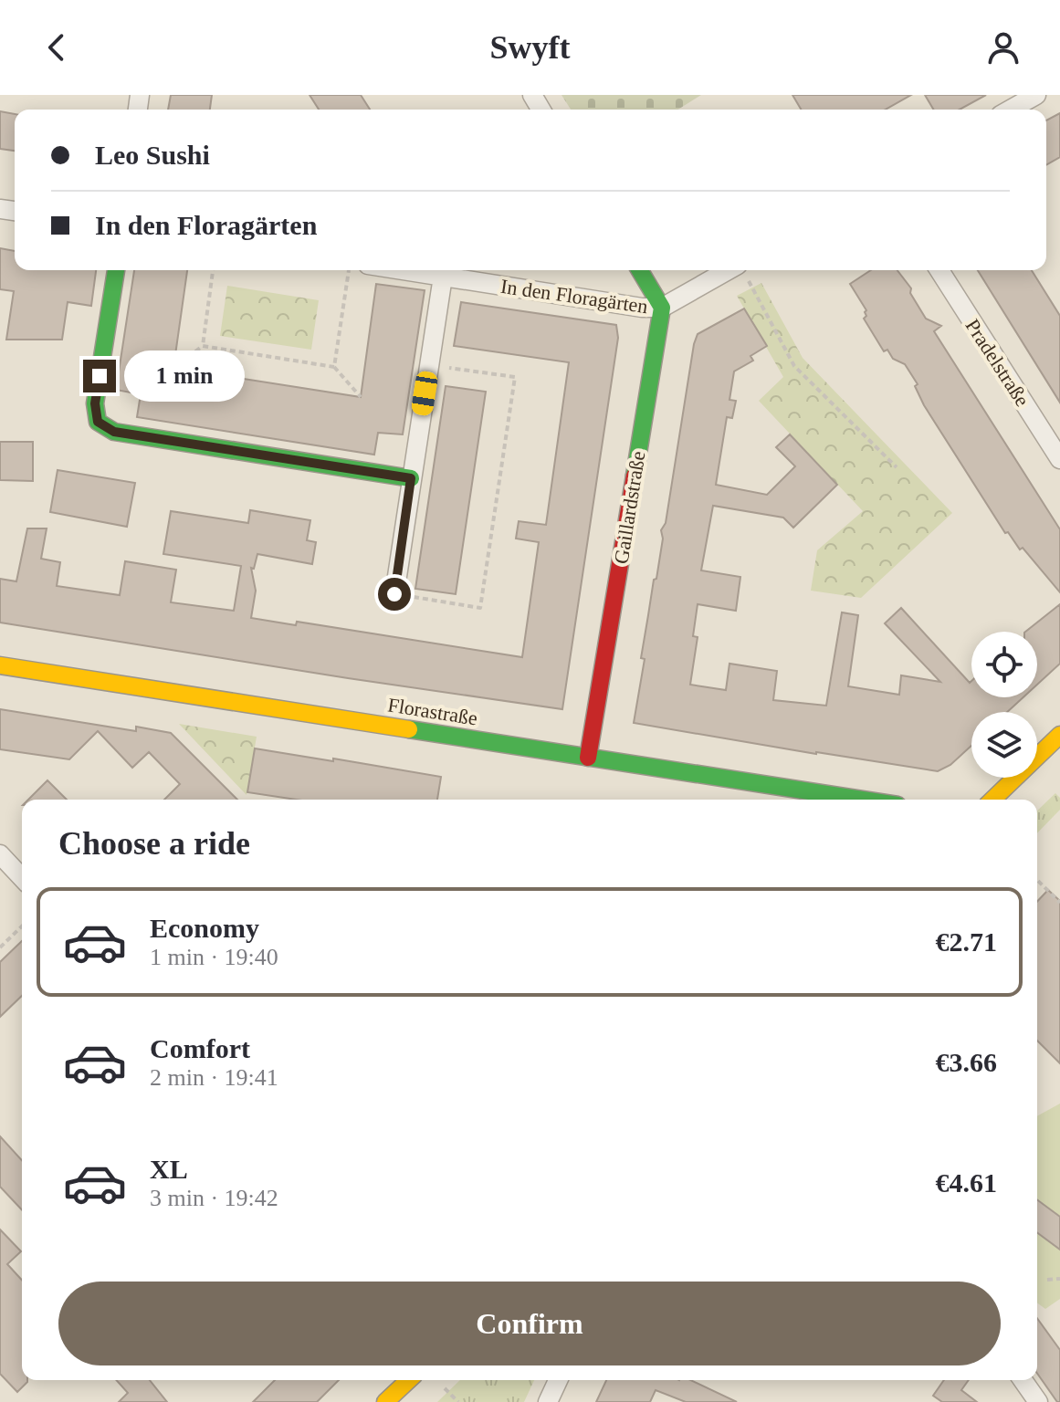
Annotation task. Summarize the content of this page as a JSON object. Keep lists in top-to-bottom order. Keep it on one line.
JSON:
{"streets":{"street":["In den Floragärten","Pradelstraße","Gaillardstraße","Florastraße"]},"crossings":[["In den Floragärten","Gaillardstraße"],["Gaillardstraße","Florastraße"]],"page":{"header":"Swyft","banner":["Leo Sushi","In den Floragärten"],"bubble":"1 min","heading":"Choose a ride","list":[{"name":"Economy","note":"1 min · 19:40","value":"€2.71"},{"name":"Comfort","note":"2 min · 19:41","value":"€3.66"},{"name":"XL","note":"3 min · 19:42","value":"€4.61"}],"buttons":"Confirm"}}
